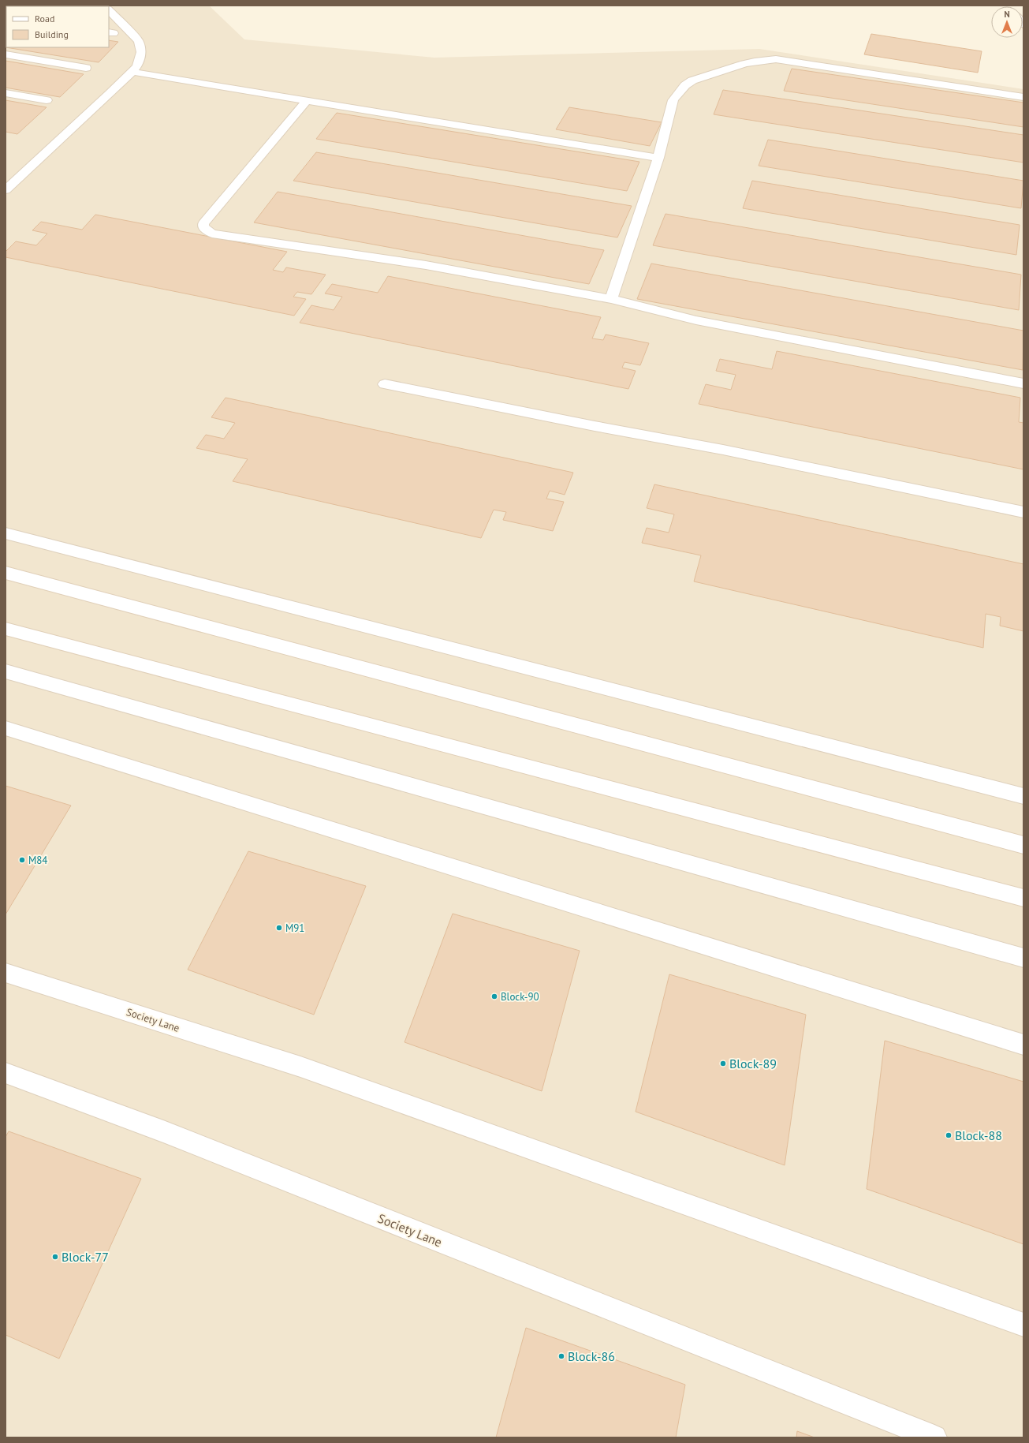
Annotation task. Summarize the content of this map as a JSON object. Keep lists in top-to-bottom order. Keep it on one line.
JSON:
{"streets":{"street":["Society Lane"]},"places":["M84","M91","Block-90","Block-89","Block-88","Block-77","Block-86"],"legend":["Road","Building"],"north":"top"}
